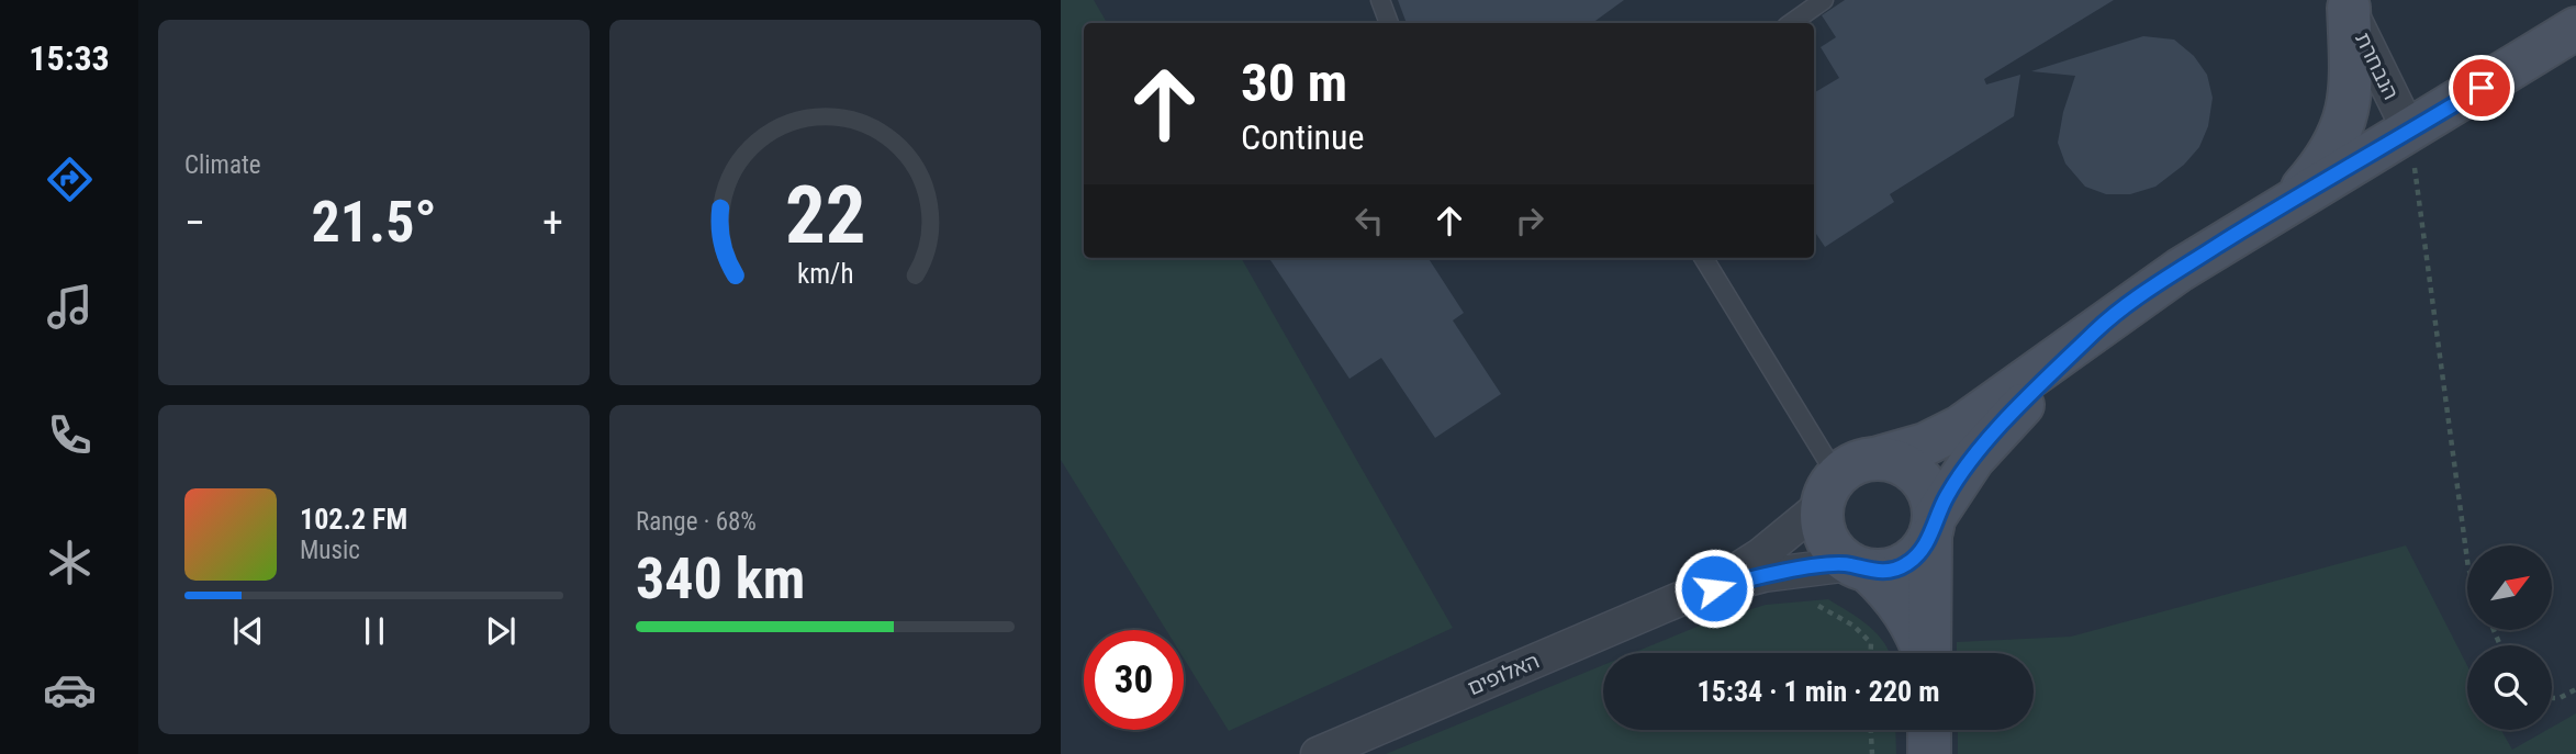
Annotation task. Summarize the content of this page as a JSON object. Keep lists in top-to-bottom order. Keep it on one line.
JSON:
{"streets":{"street":["הנבחרת","האלופים"]},"north":"top right","page":{"tabs":"15:33","tile":["Climate",["Range · 68%","340 km"]],"turn":["30 m","Continue"],"heat":["−","21.5°","+"],"song":["102.2 FM","Music"],"limit":"30","trip":"15:34 · 1 min · 220 m","gauge":["22","km/h"]}}
